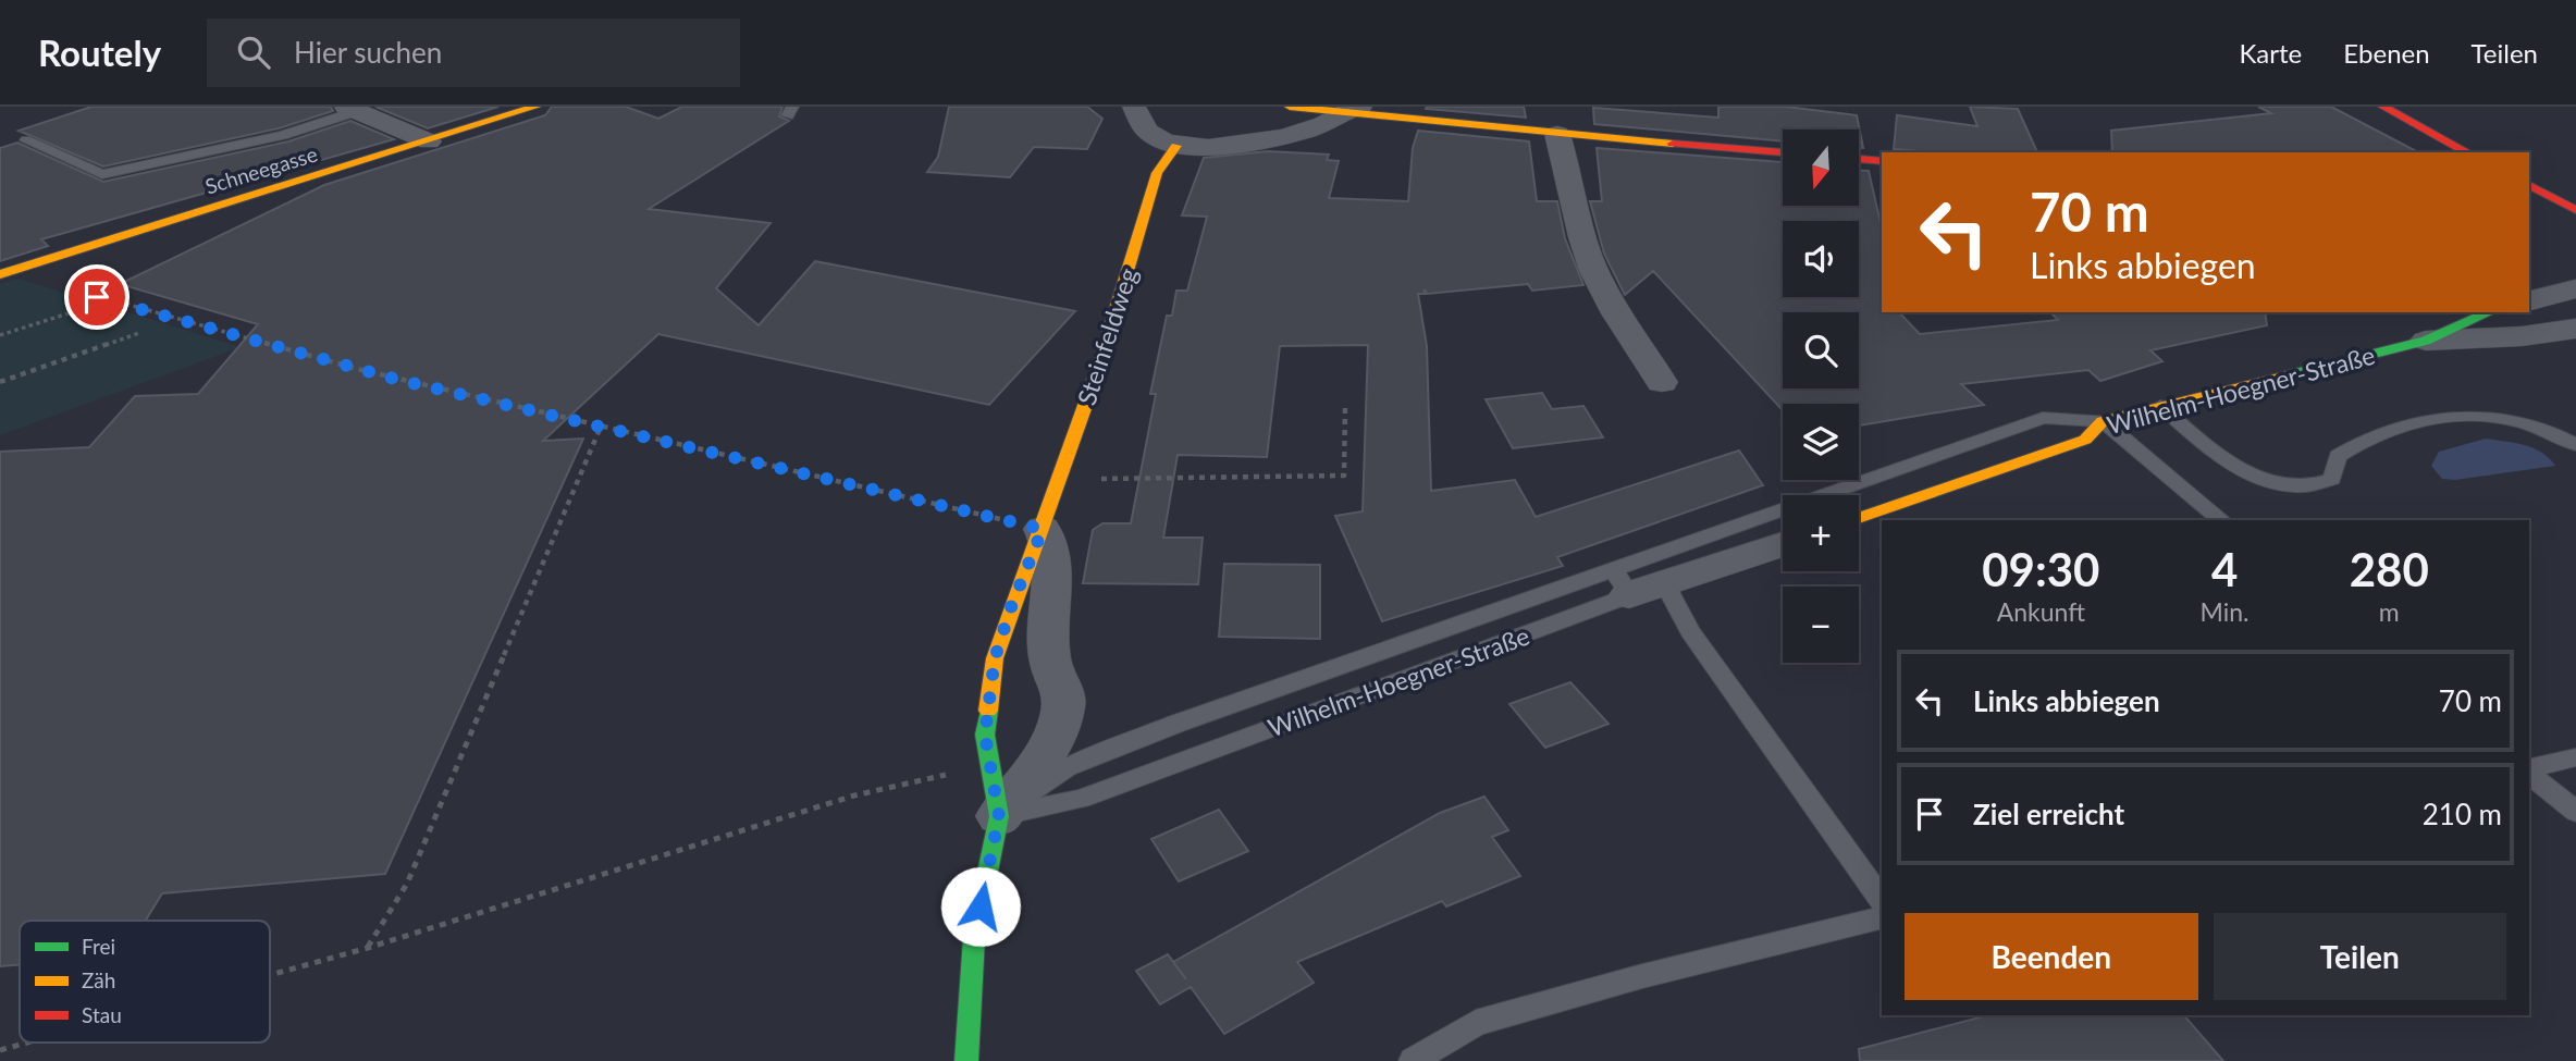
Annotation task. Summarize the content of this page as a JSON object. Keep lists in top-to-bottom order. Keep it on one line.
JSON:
{"streets":{"street":["Schneegasse","Steinfeldweg","Wilhelm-Hoegner-Straße"]},"crossings":[["Steinfeldweg","Wilhelm-Hoegner-Straße"]],"legend":["Frei","Zäh","Stau"],"north":"bottom","page":{"header":"Routely","search":"Hier suchen","nav":["Karte","Ebenen","Teilen"],"map_buttons":["+","−"],"turn":["70 m","Links abbiegen"],"eta":["09:30","Ankunft","4","Min.","280","m"],"list":[{"name":"Links abbiegen","value":"70 m"},{"name":"Ziel erreicht","value":"210 m"}],"buttons":["Beenden","Teilen"]}}
